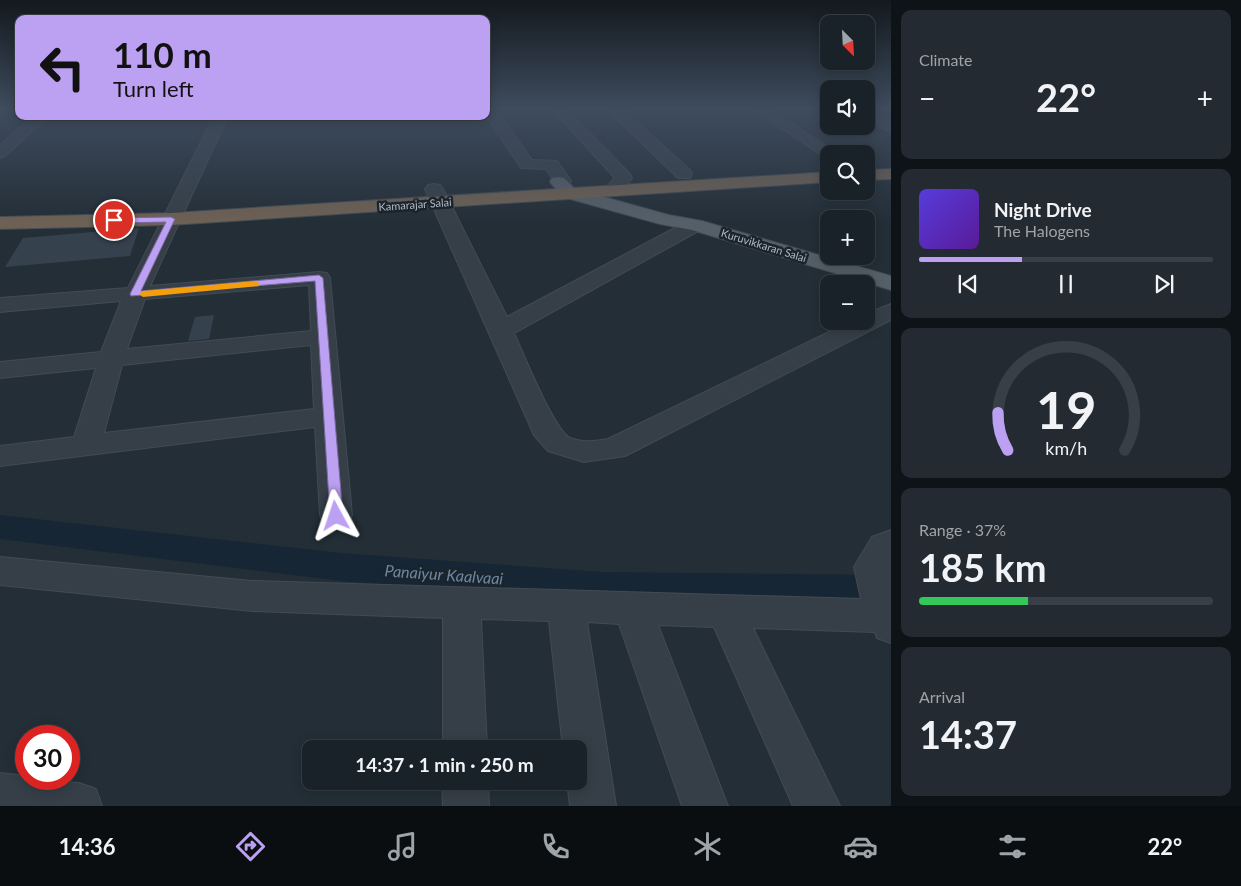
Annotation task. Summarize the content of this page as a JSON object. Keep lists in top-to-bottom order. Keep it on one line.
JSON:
{"streets":{"highway":["Kamarajar Salai"],"main road":["Kuruvikkaran Salai"]},"crossings":[["Kamarajar Salai","Kuruvikkaran Salai"]],"water":["Panaiyur Kaalvaai"],"north":"bottom right","page":{"tile":["Climate",["Range · 37%","185 km"],["Arrival","14:37"]],"map_buttons":["+","−"],"turn":["110 m","Turn left"],"heat":["−","22°","+"],"song":["Night Drive","The Halogens"],"limit":"30","trip":"14:37 · 1 min · 250 m","tabs":["14:36","22°"],"gauge":["19","km/h"]}}
